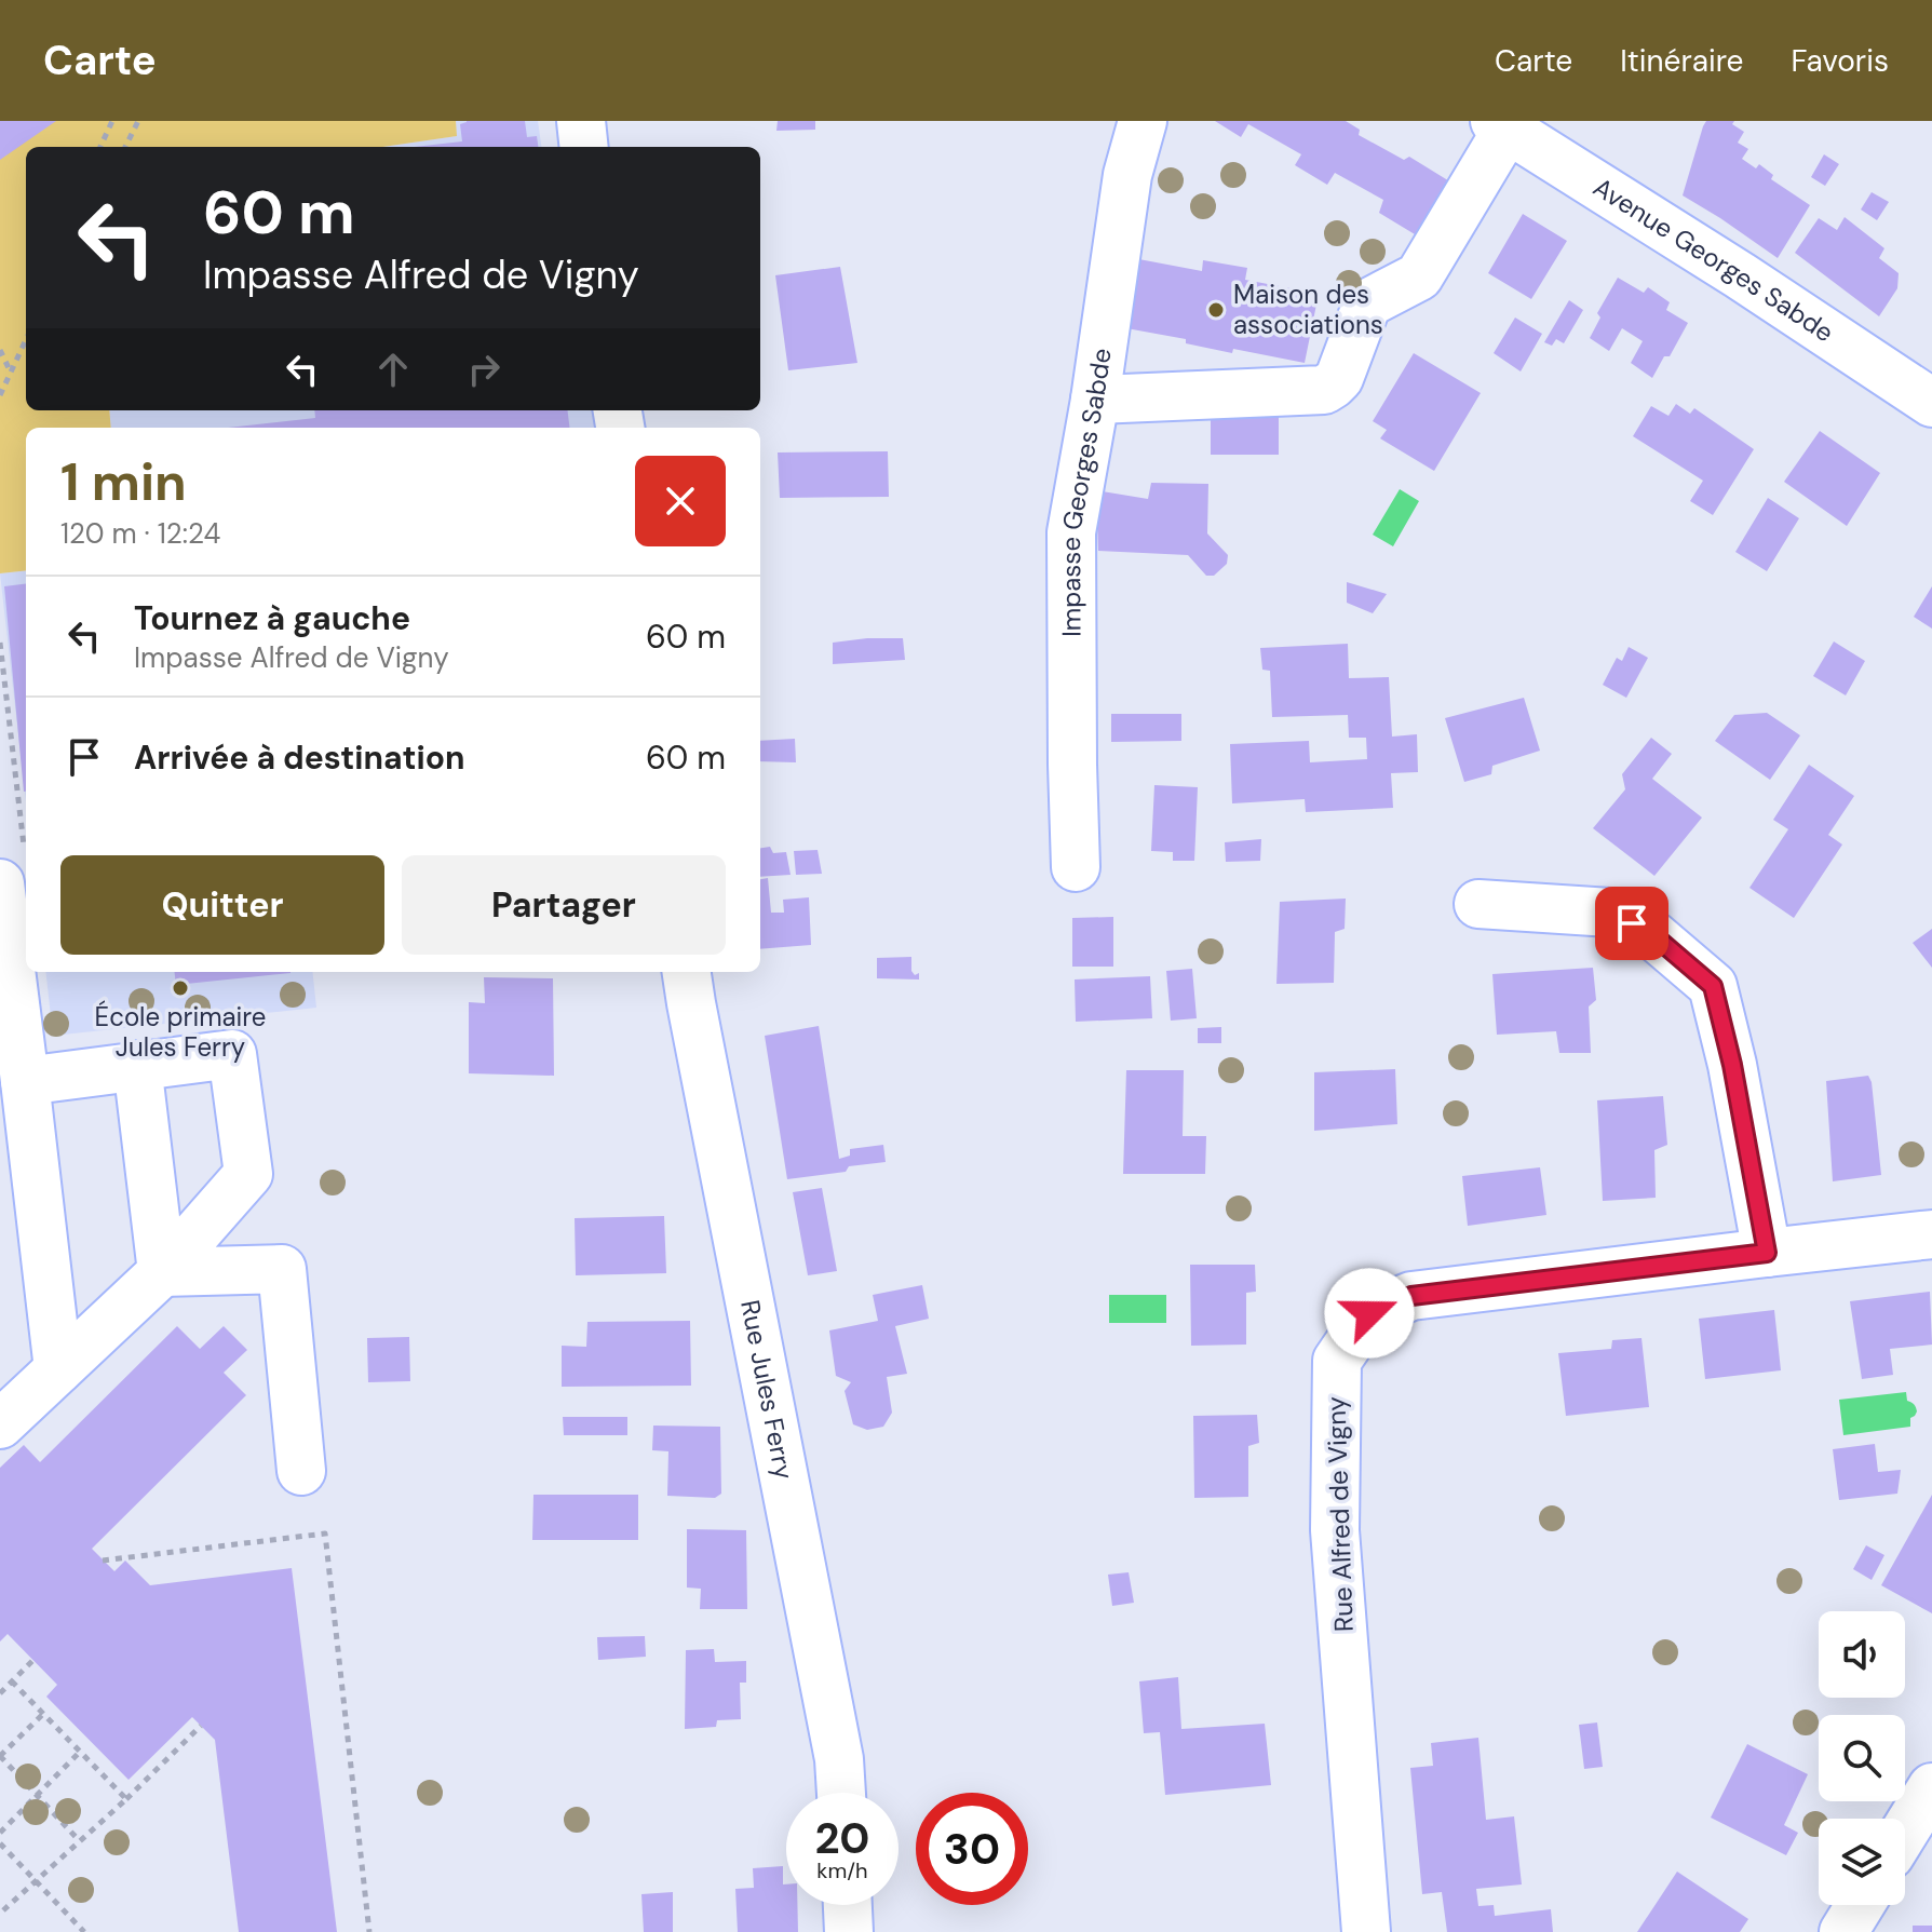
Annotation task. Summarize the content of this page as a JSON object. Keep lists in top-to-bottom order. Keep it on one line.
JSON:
{"streets":{"street":["Avenue Georges Sabde","Impasse Georges Sabde","Rue Jules Ferry","Rue Alfred de Vigny"]},"places":["Maison des associations","École primaire Jules Ferry"],"page":{"header":"Carte","nav":["Carte","Itinéraire","Favoris"],"turn":["60 m","Impasse Alfred de Vigny"],"heading":["1 min","120 m · 12:24"],"list":[{"name":"Tournez à gauche","note":"Impasse Alfred de Vigny","value":"60 m"},{"name":"Arrivée à destination","value":"60 m"}],"buttons":["Quitter","Partager"],"speed":"20 km/h","limit":"30"}}
